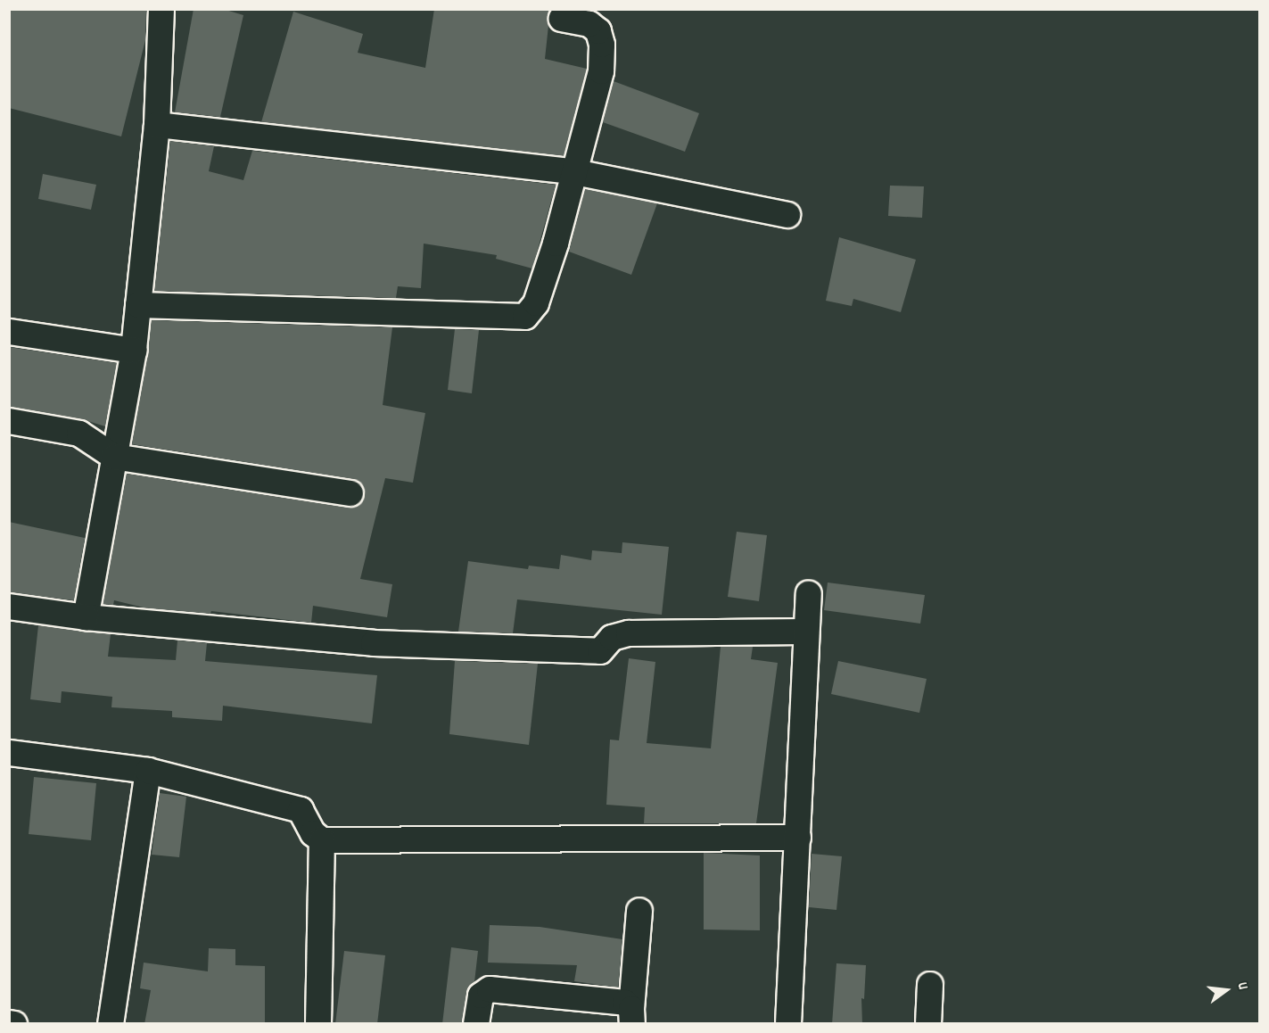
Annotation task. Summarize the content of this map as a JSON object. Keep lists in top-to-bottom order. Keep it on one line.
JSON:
{"north":"right"}
